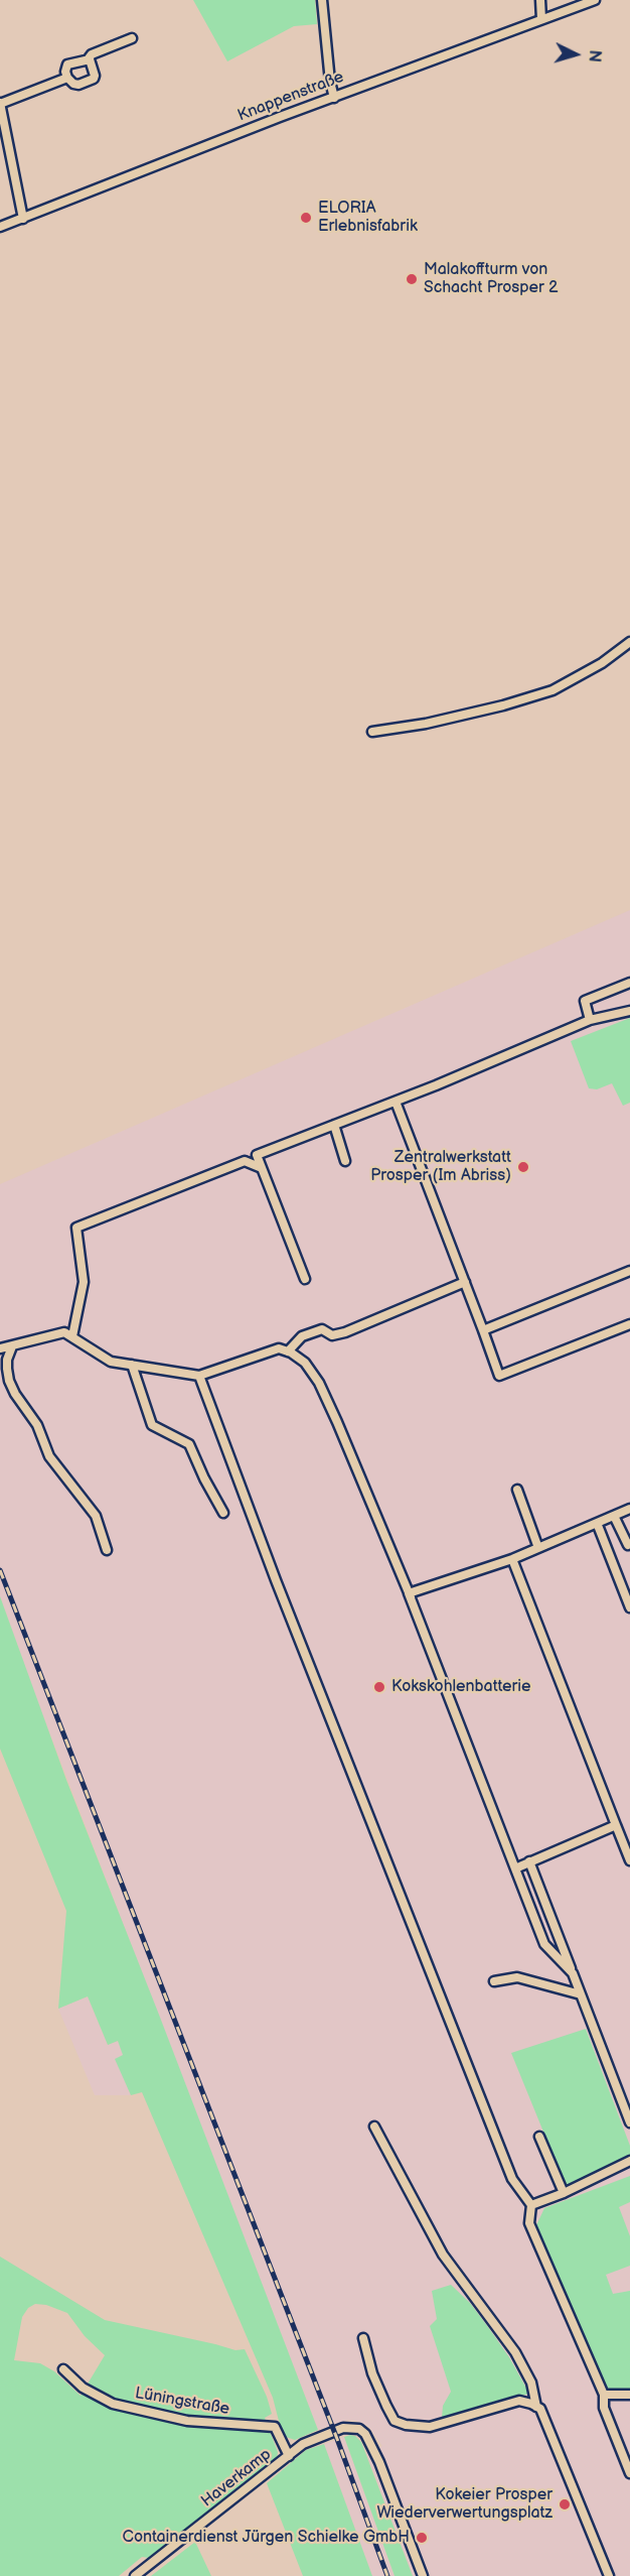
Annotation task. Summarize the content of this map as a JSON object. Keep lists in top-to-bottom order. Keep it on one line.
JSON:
{"streets":{"street":["Knappenstraße","Lüningstraße","Haverkamp"]},"crossings":[["Lüningstraße","Haverkamp"]],"places":["ELORIA Erlebnisfabrik","Malakoffturm von Schacht Prosper 2","Zentralwerkstatt Prosper (Im Abriss)","Kokskohlenbatterie","Kokeier Prosper Wiederverwertungsplatz","Containerdienst Jürgen Schielke GmbH"],"north":"right"}
